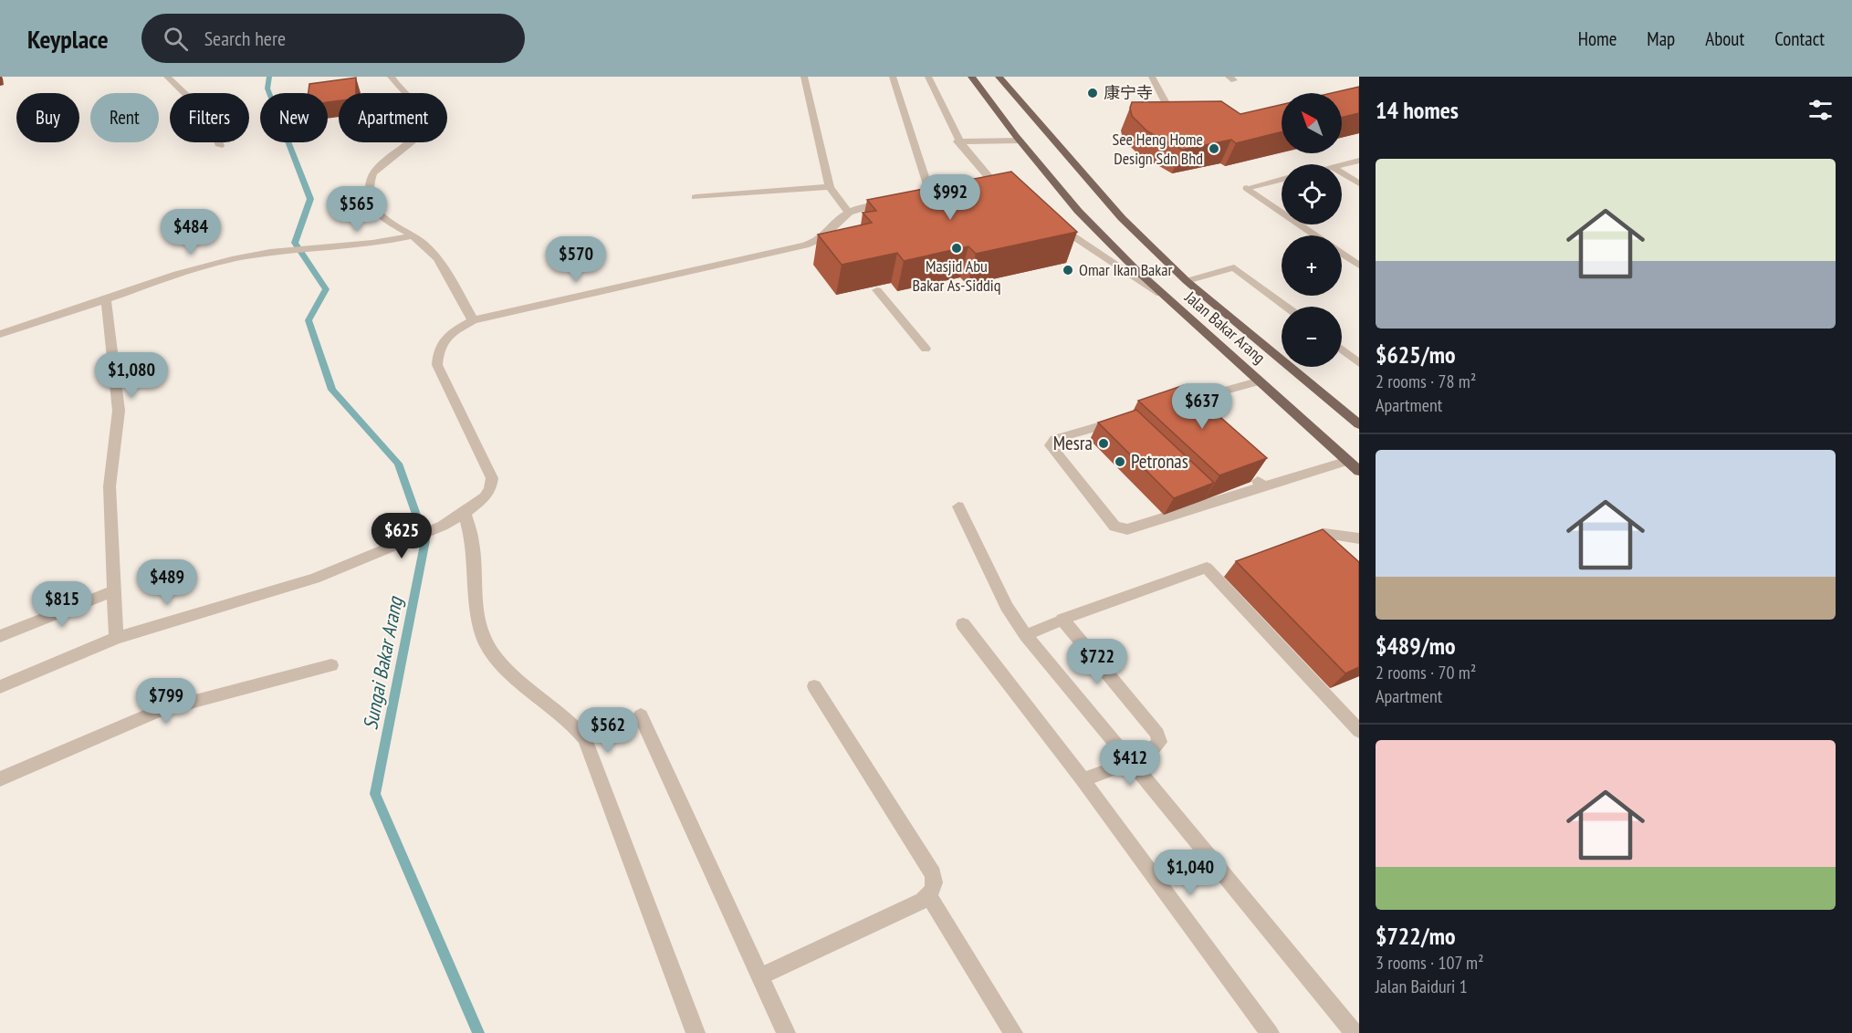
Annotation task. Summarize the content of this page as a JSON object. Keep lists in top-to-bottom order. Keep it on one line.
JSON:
{"streets":{"main road":["Jalan Bakar Arang"]},"water":["Sungai Bakar Arang"],"places":["康宁寺","See Heng Home Design Sdn Bhd","Masjid Abu Bakar As-Siddiq","Omar Ikan Bakar","Mesra","Petronas"],"north":"top left","page":{"header":"Keyplace","search":"Search here","nav":["Home","Map","About","Contact"],"heading":"14 homes","map_buttons":["+","−"],"chip":["Buy","Rent","Filters","New","Apartment"],"list":[{"name":"$625/mo","note":"2 rooms · 78 m² · Apartment"},{"name":"$489/mo","note":"2 rooms · 70 m² · Apartment"},{"name":"$722/mo","note":"3 rooms · 107 m² · Jalan Baiduri 1"}],"price":["$992","$565","$484","$570","$1,080","$637","$625","$489","$815","$722","$799","$562","$412","$1,040"]}}
